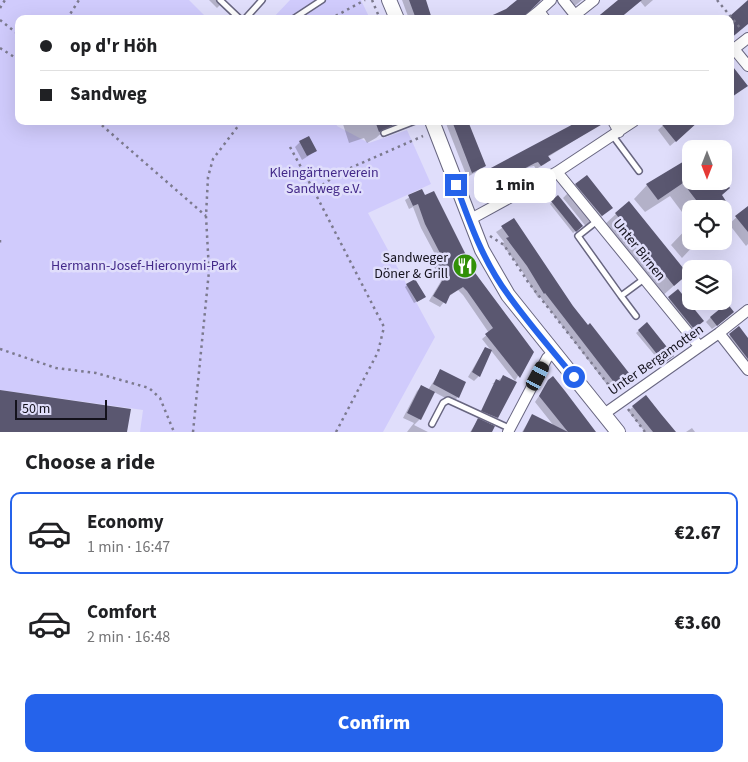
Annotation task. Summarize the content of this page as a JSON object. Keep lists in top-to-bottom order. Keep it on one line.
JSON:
{"streets":{"street":["Unter Birnen","Unter Bergamotten"]},"crossings":[["Unter Birnen","Unter Bergamotten"]],"parks":["Kleingärtnerverein Sandweg e.V.","Hermann-Josef-Hieronymi-Park"],"places":{"restaurant":["Sandweger Döner & Grill"]},"scale_bar":"50 m","north":"bottom","page":{"banner":["op d'r Höh","Sandweg"],"bubble":"1 min","scale":"50 m","heading":"Choose a ride","list":[{"name":"Economy","note":"1 min · 16:47","value":"€2.67"},{"name":"Comfort","note":"2 min · 16:48","value":"€3.60"}],"buttons":"Confirm"}}
